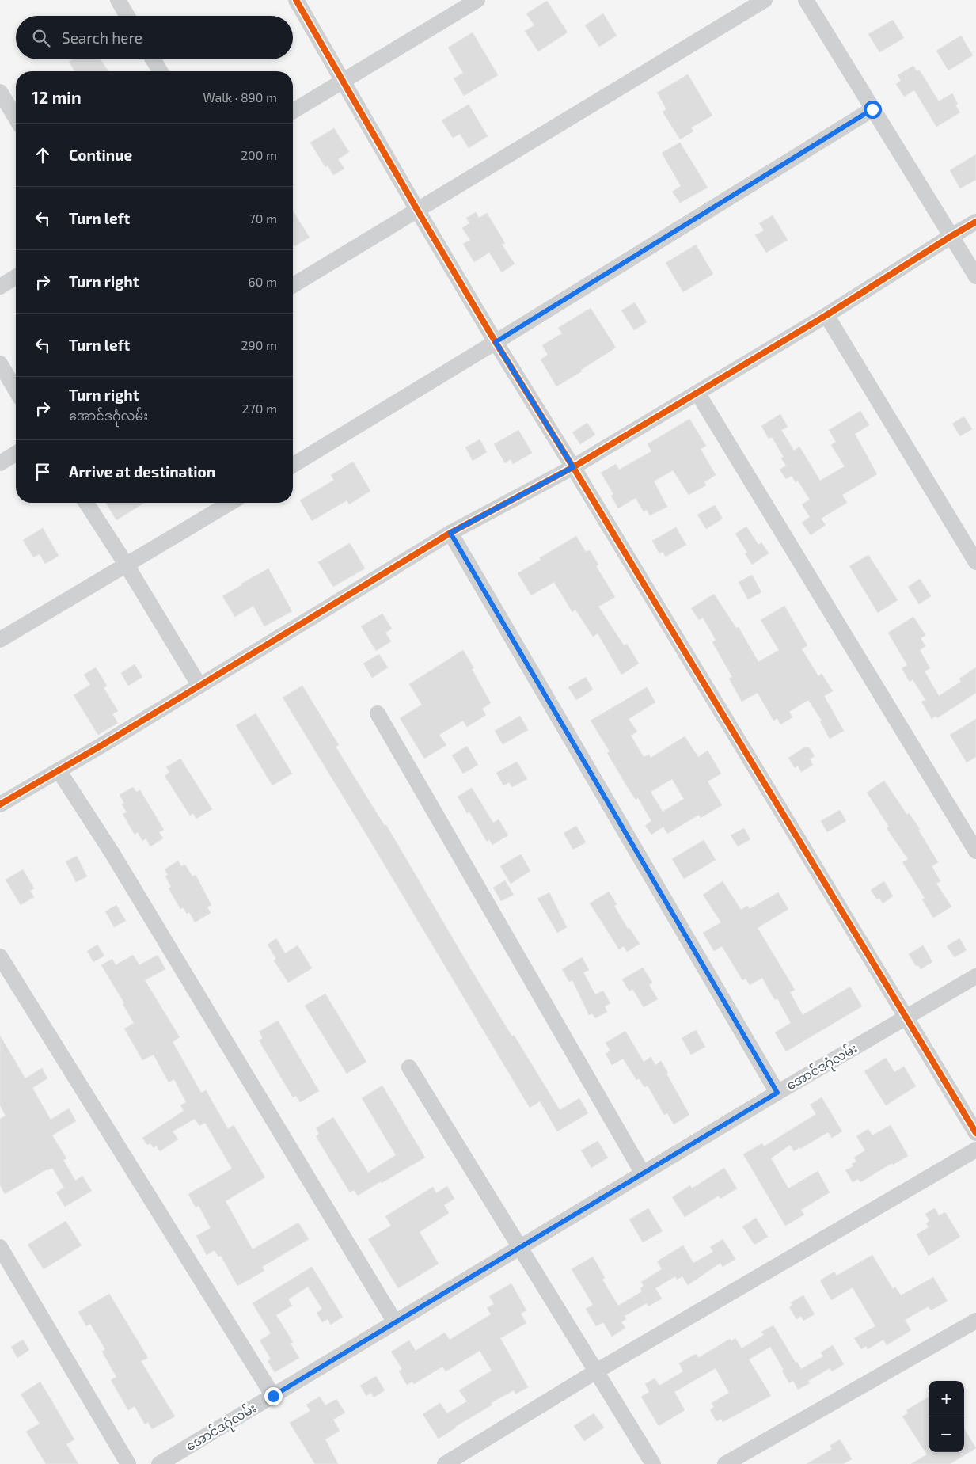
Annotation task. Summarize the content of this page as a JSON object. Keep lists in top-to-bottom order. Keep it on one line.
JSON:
{"streets":{"street":["အောင်ဒဂုံလမ်း"]},"page":{"search":"Search here","heading":["12 min","Walk · 890 m"],"list":[["Continue","200 m"],["Turn left","70 m"],["Turn right","60 m"],["Turn left","290 m"],["Turn right","အောင်ဒဂုံလမ်း","270 m"],"Arrive at destination"],"map_buttons":["+","−"]}}
